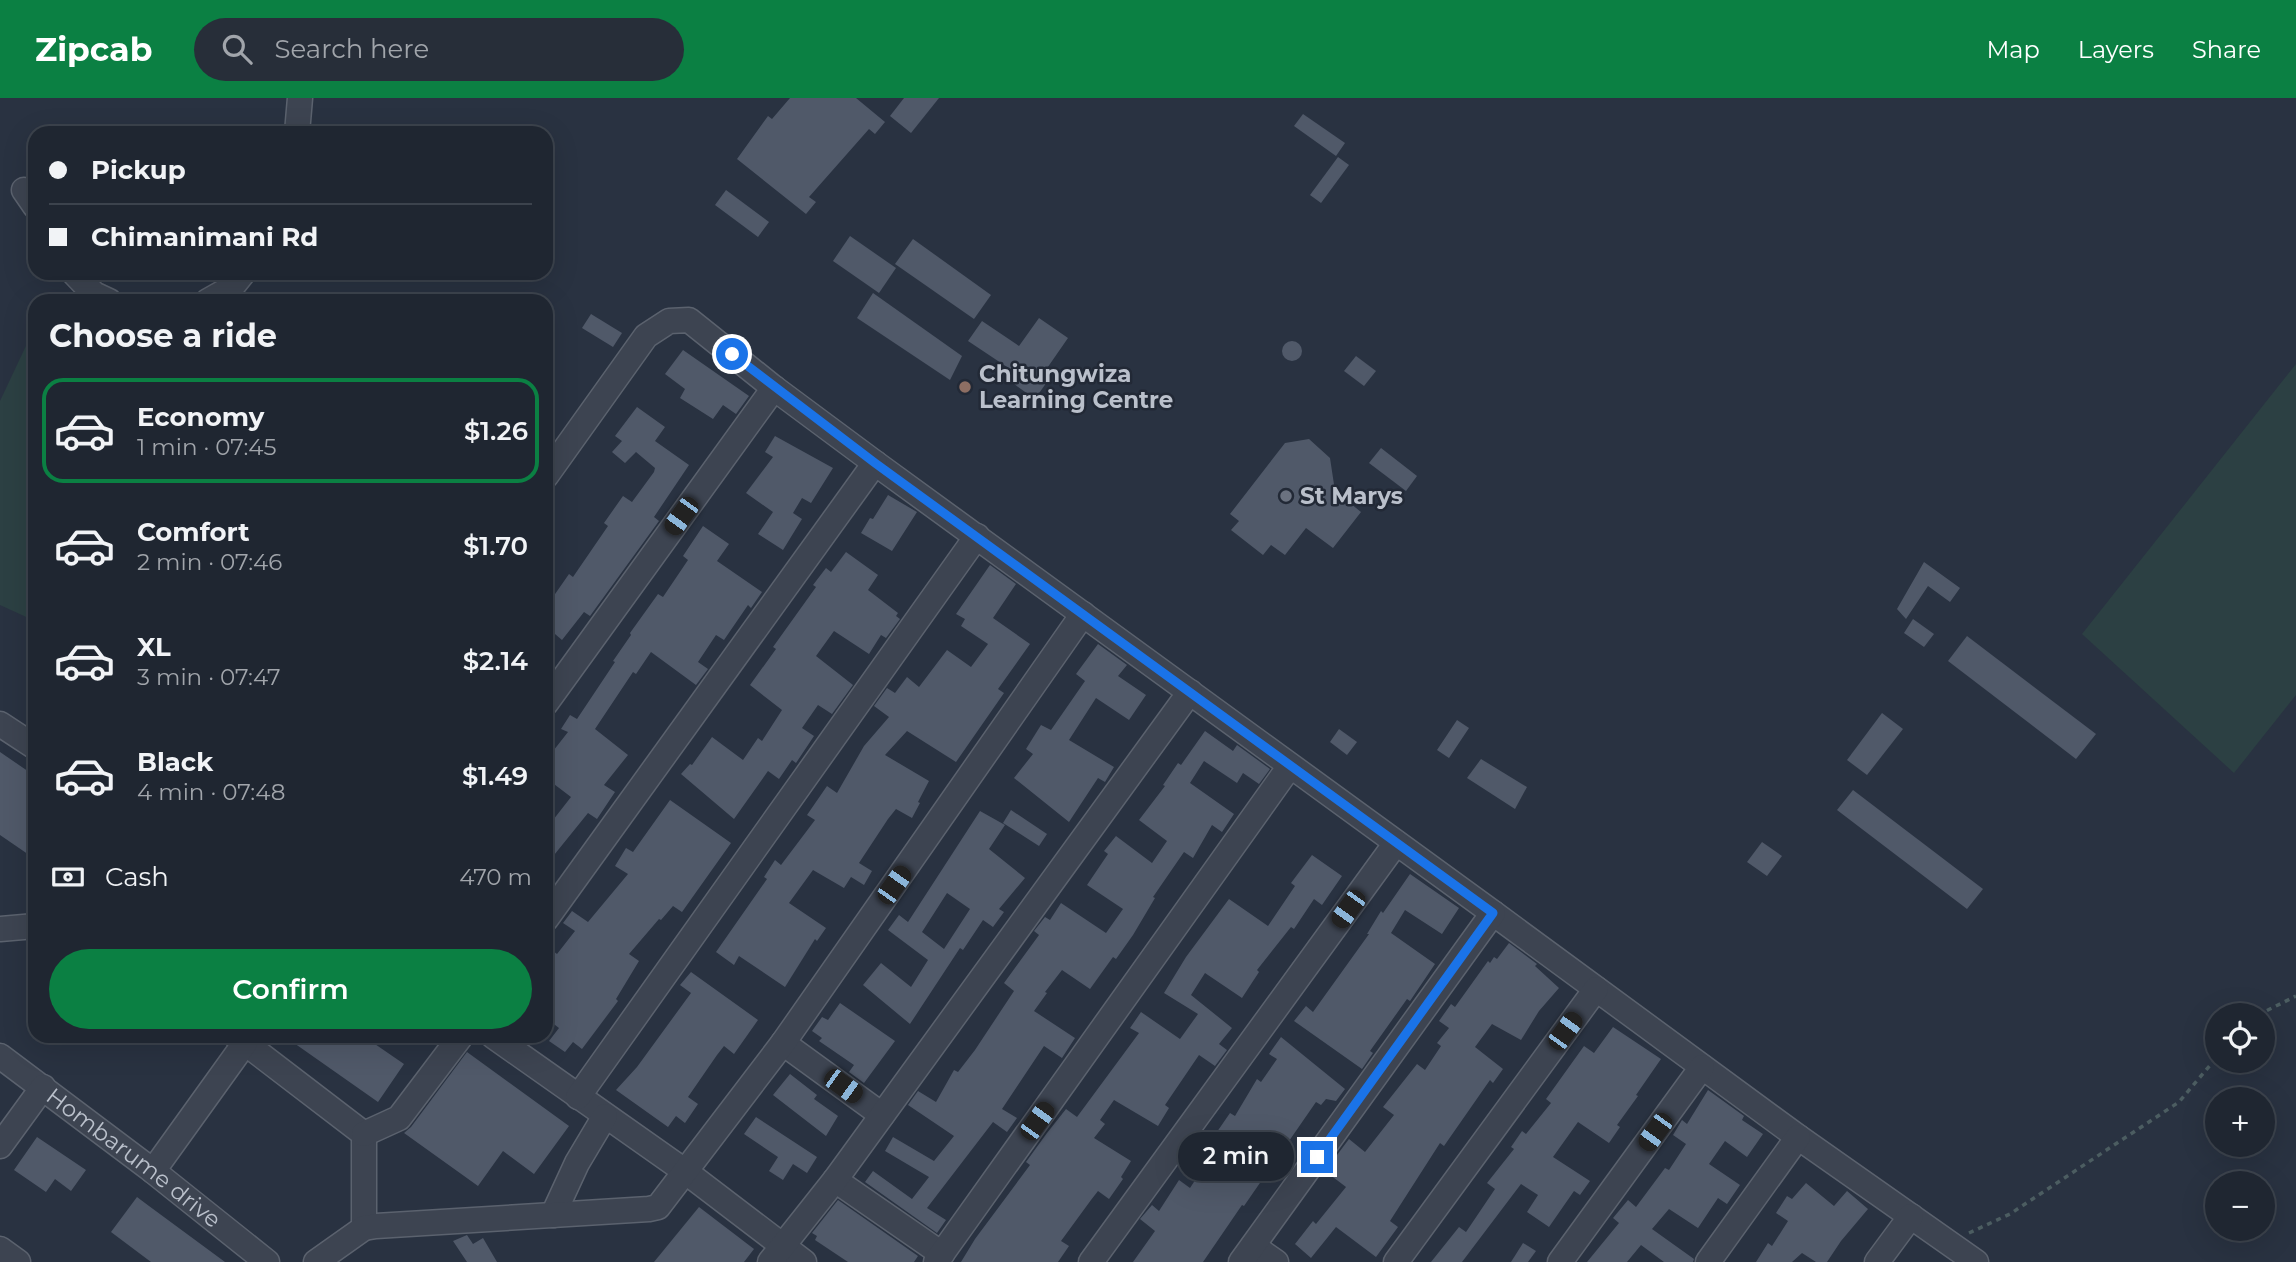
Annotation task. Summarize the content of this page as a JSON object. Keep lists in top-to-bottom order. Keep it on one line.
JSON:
{"streets":{"street":["Hombarume drive"]},"places":["Chitungwiza Learning Centre","St Marys"],"page":{"header":"Zipcab","search":"Search here","nav":["Map","Layers","Share"],"banner":["Pickup","Chimanimani Rd"],"heading":"Choose a ride","list":[{"name":"Economy","note":"1 min · 07:45","value":"$1.26"},{"name":"Comfort","note":"2 min · 07:46","value":"$1.70"},{"name":"XL","note":"3 min · 07:47","value":"$2.14"},{"name":"Black","note":"4 min · 07:48","value":"$1.49"}],"pay":["Cash","470 m"],"buttons":"Confirm","map_buttons":["+","−"],"bubble":"2 min"}}
